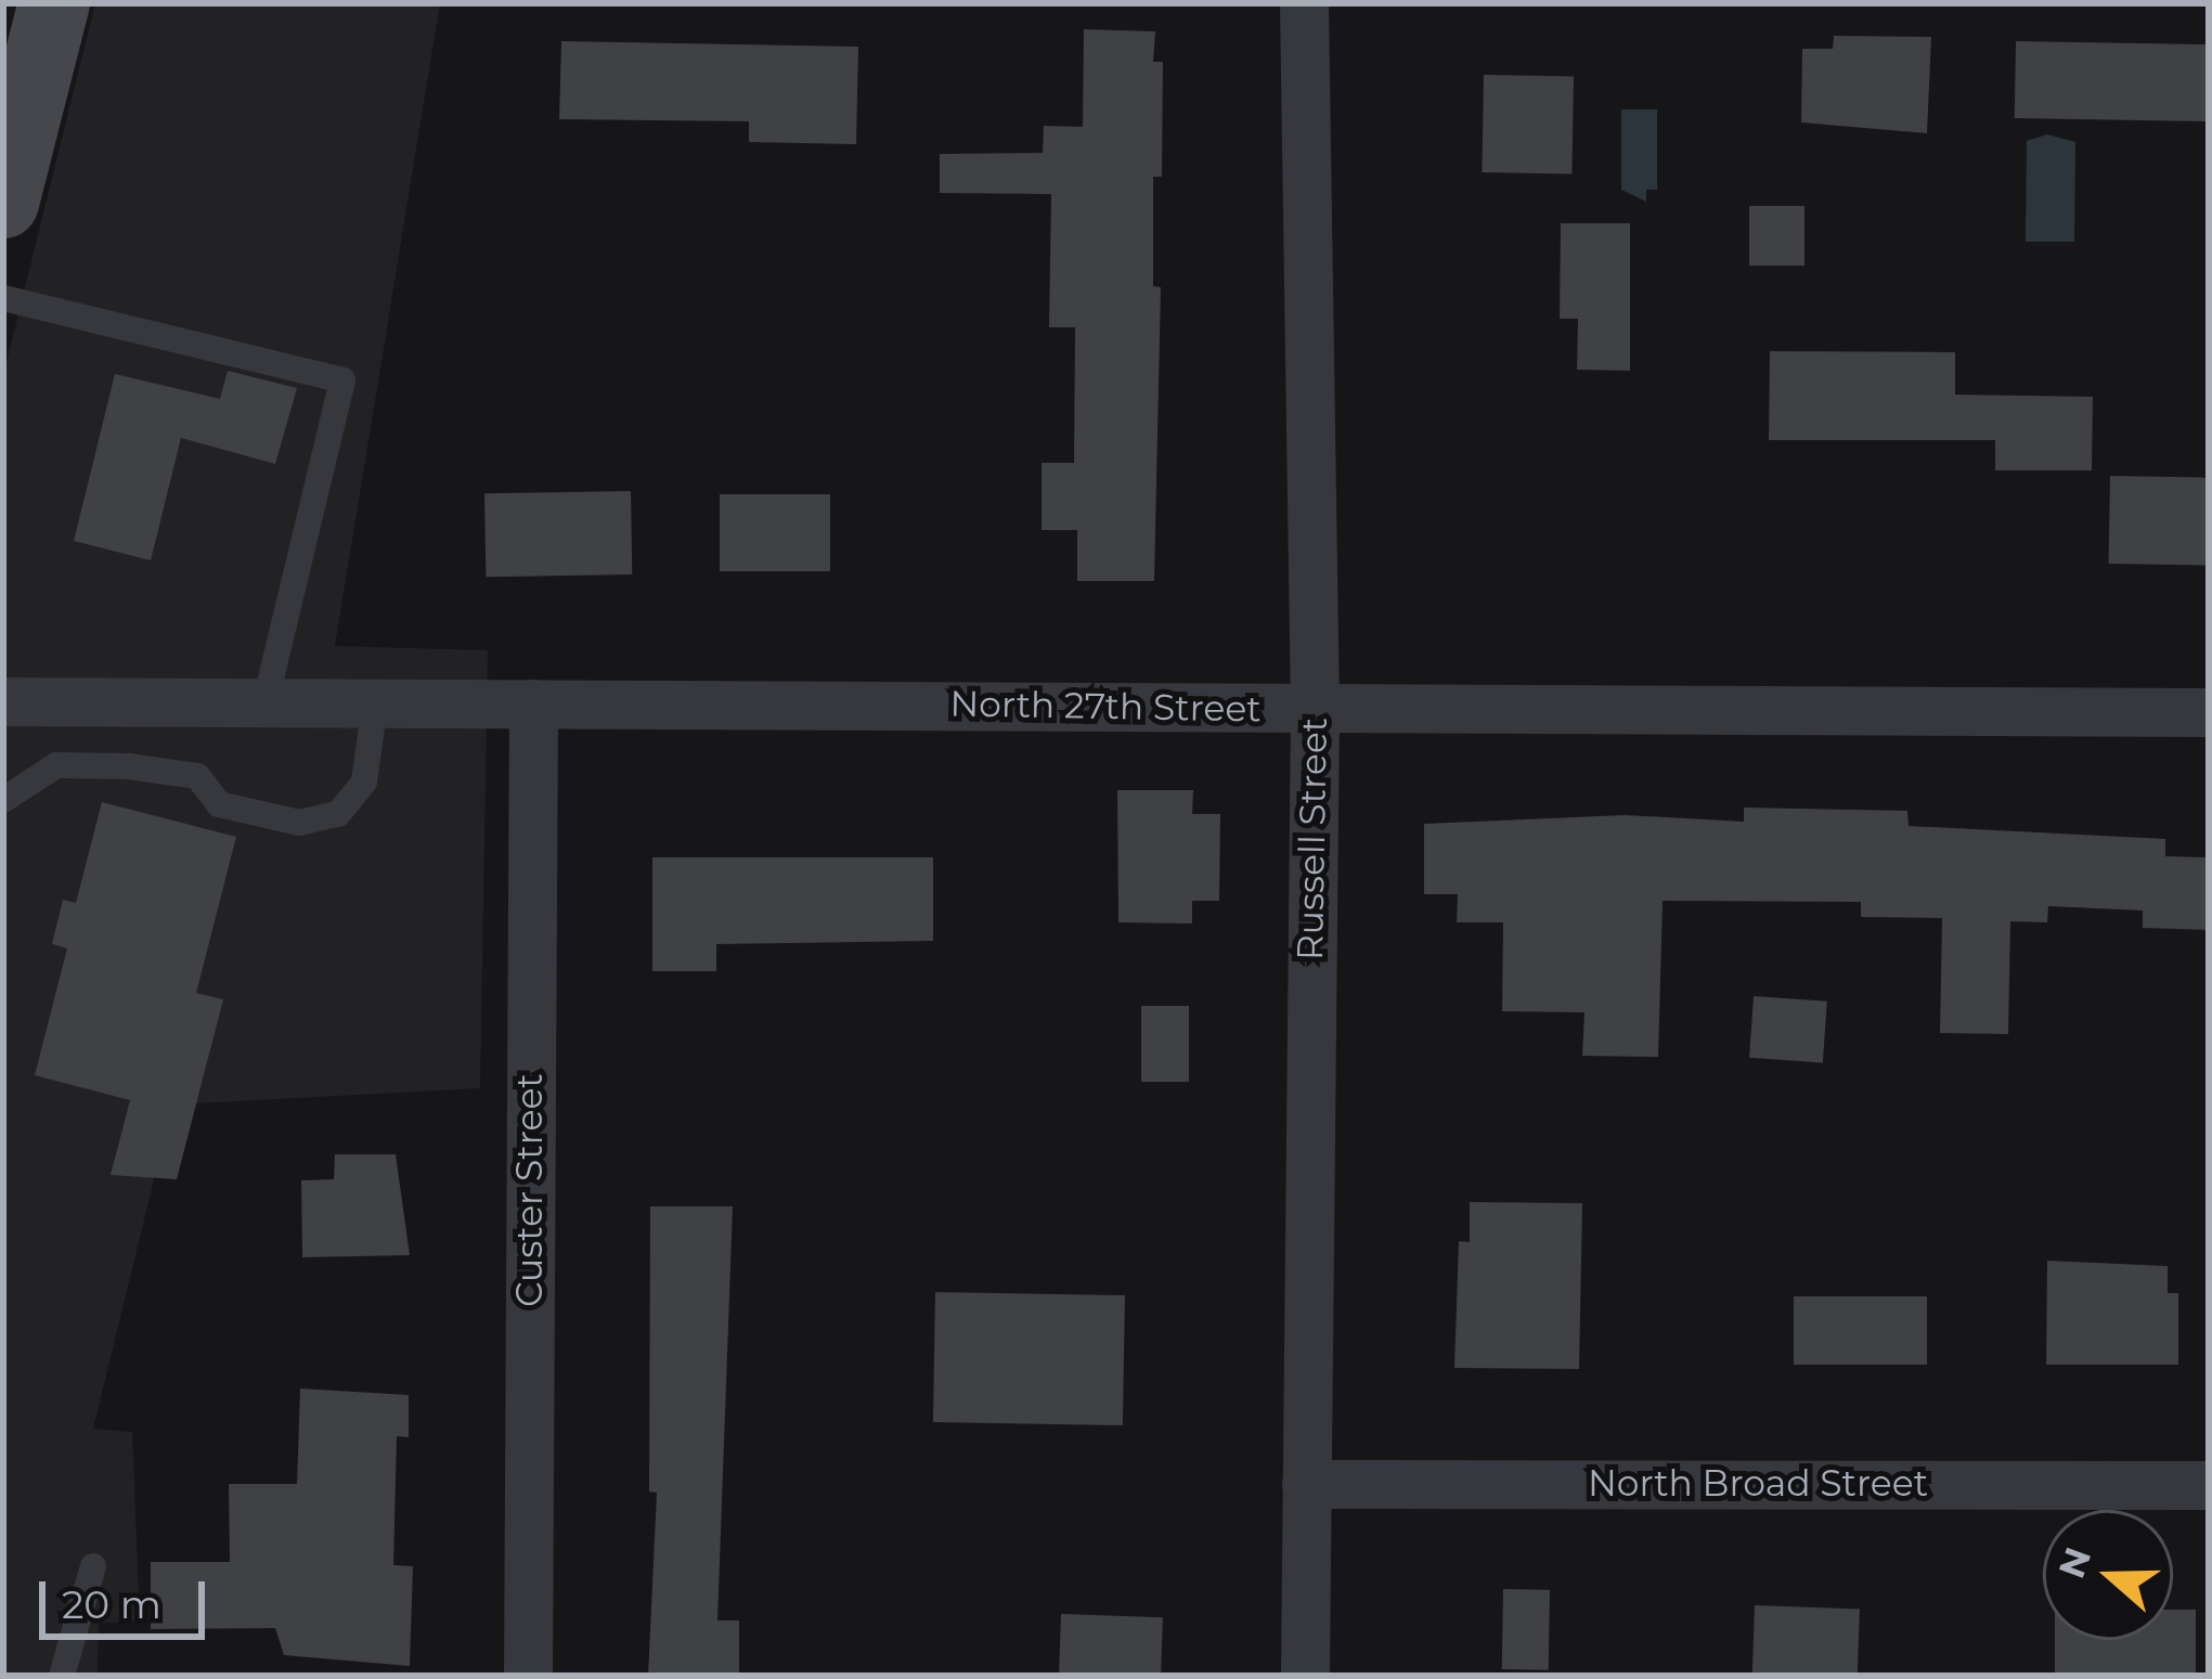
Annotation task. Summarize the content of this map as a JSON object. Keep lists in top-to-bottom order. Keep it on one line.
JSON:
{"streets":{"street":["North 27th Street","Russell Street","Custer Street","North Broad Street"]},"crossings":[["North 27th Street","Russell Street"],["North 27th Street","Custer Street"],["Russell Street","North Broad Street"]],"scale_bar":"20 m","north":"left"}
